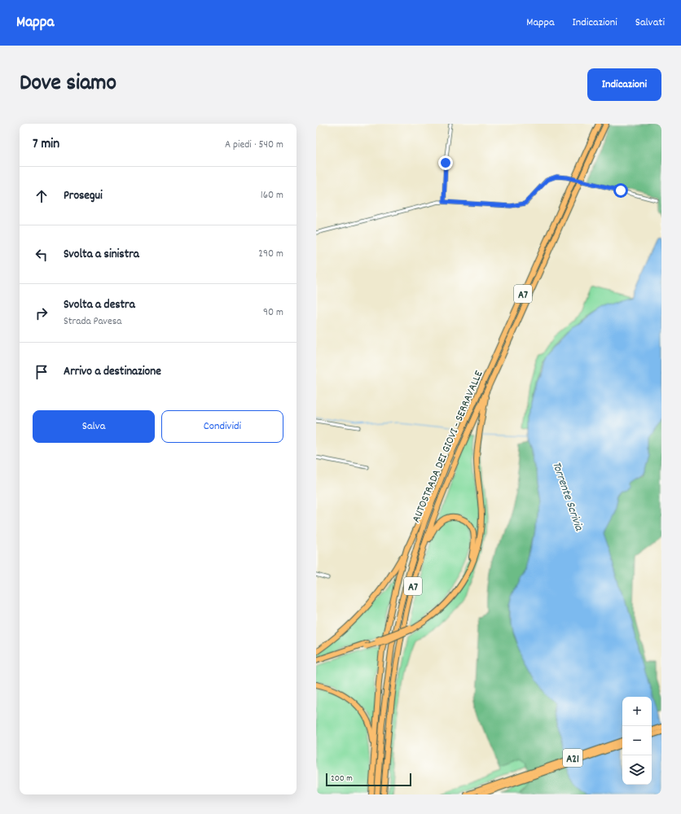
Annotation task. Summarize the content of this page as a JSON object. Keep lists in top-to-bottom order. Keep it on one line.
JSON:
{"streets":{"highway":["A7","AUTOSTRADA DEI GIOVI - SERRAVALLE","A21"]},"water":["Torrente Scrivia"],"scale_bar":"200 m","page":{"header":"Mappa","nav":["Mappa","Indicazioni","Salvati"],"title":"Dove siamo","buttons":["Indicazioni",["Salva","Condividi"]],"heading":["7 min","A piedi · 540 m"],"list":[["Prosegui","160 m"],["Svolta a sinistra","290 m"],["Svolta a destra","Strada Pavesa","90 m"],"Arrivo a destinazione"],"map_buttons":["+","−"],"scale":"200 m"}}
